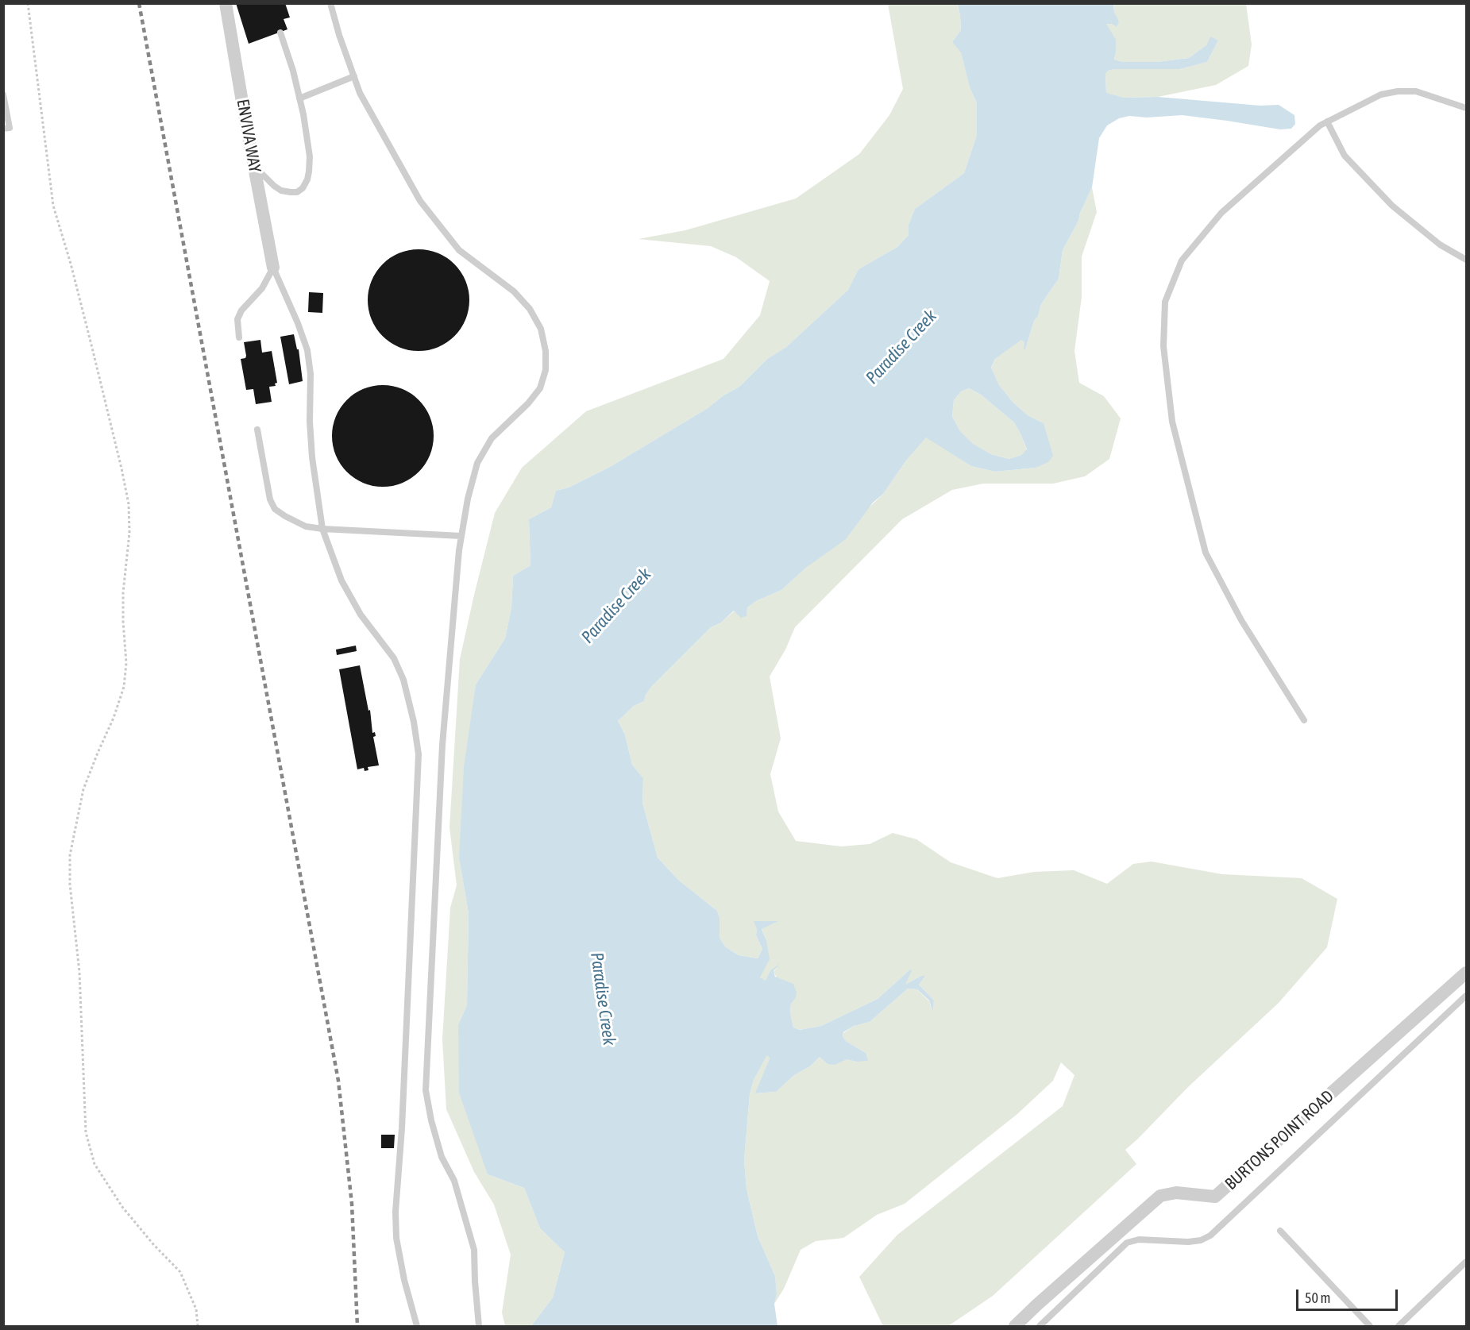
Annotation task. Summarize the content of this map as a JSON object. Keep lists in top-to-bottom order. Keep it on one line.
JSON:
{"streets":{"street":["ENVIVA WAY","BURTONS POINT ROAD"]},"water":["Paradise Creek"],"scale_bar":"50 m"}
